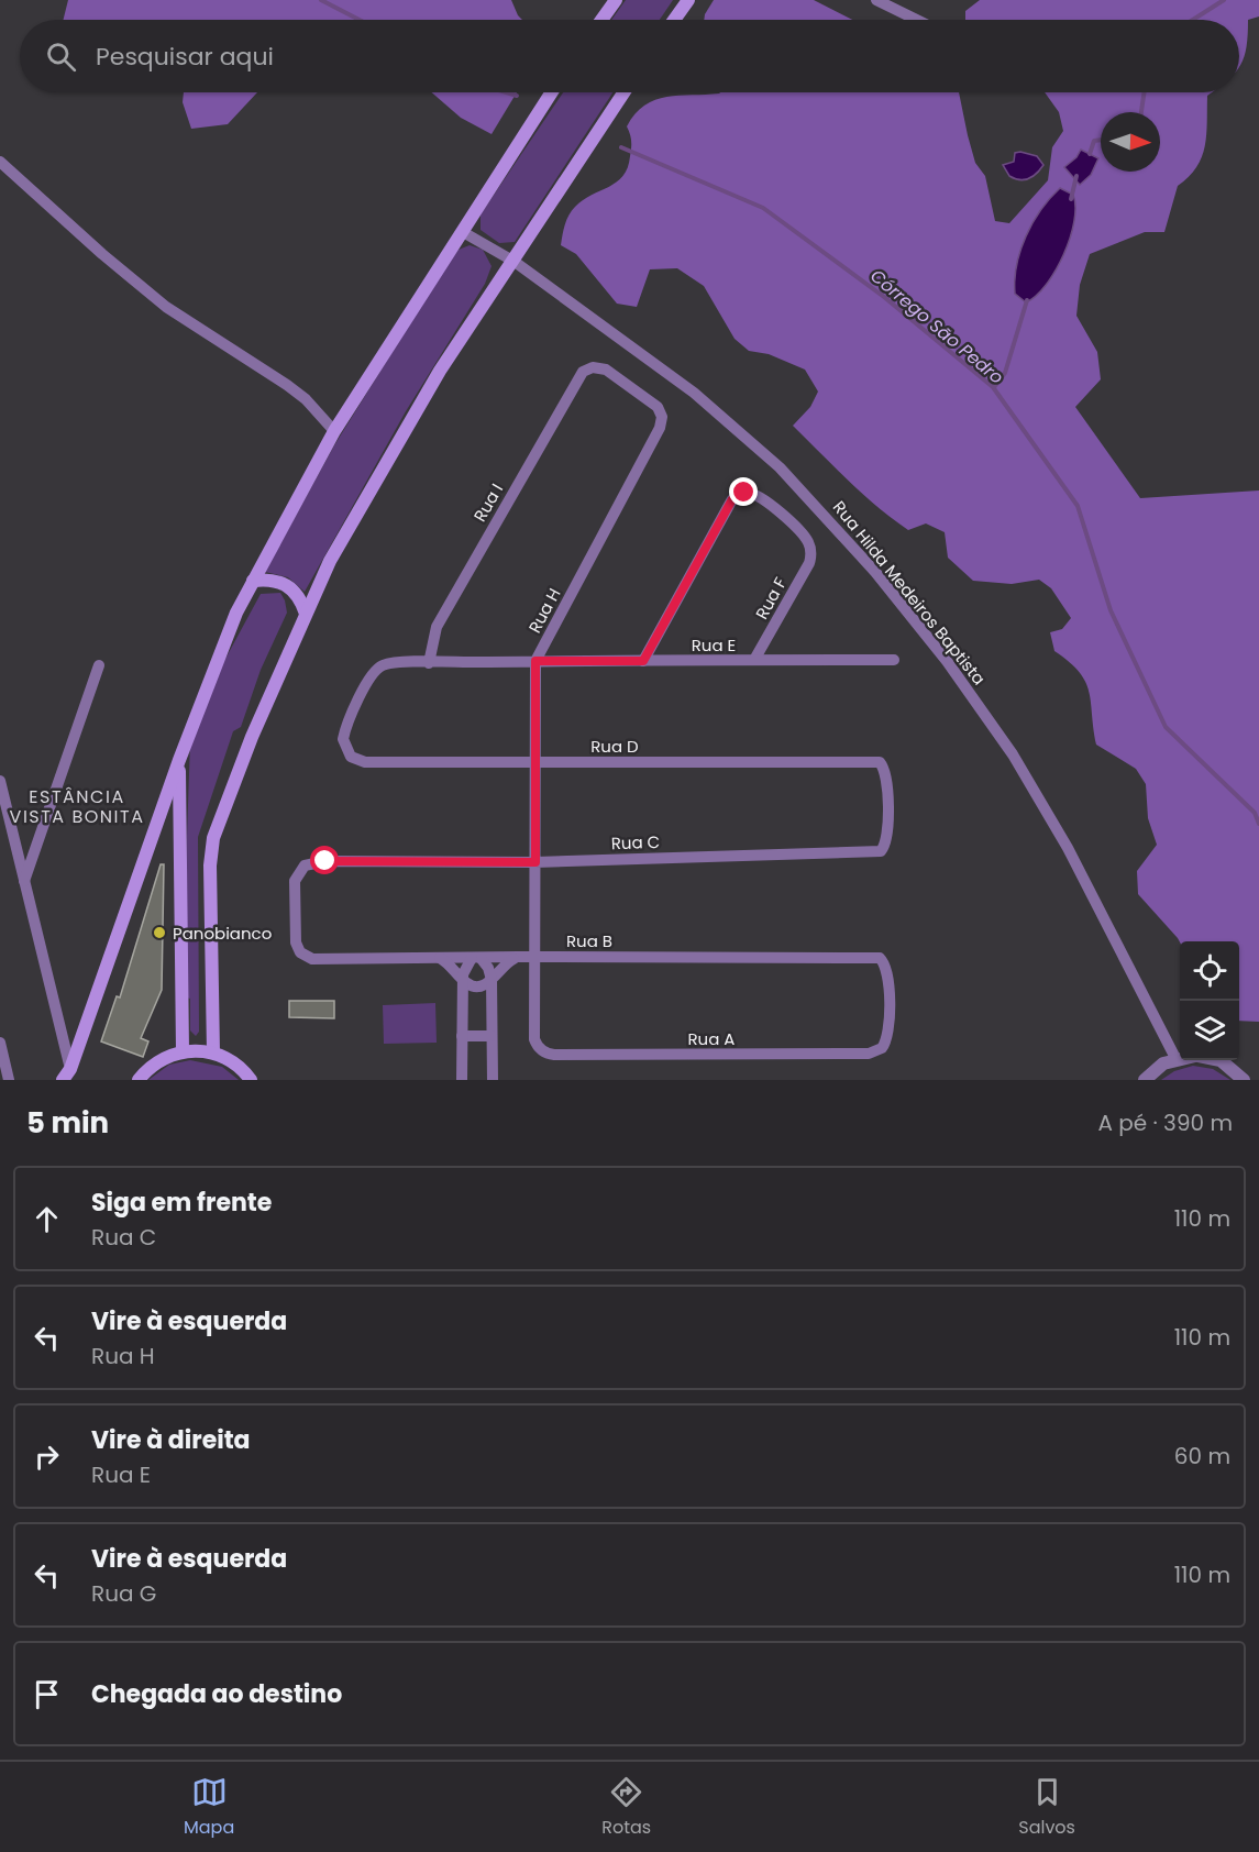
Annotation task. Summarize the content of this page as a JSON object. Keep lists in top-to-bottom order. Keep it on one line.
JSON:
{"streets":{"street":["Rua I","Rua Hilda Medeiros Baptista","Rua F","Rua H","Rua E","Rua D","Rua C","Rua B","Rua A"]},"crossings":[["Rua I","Rua H"],["Rua I","Rua E"],["Rua F","Rua E"],["Rua H","Rua E"],["Rua H","Rua D"],["Rua H","Rua C"],["Rua H","Rua B"],["Rua H","Rua A"],["Rua E","Rua D"],["Rua D","Rua C"],["Rua C","Rua B"],["Rua B","Rua A"]],"districts":["ESTÂNCIA VISTA BONITA"],"water":["Córrego São Pedro"],"places":["Panobianco"],"north":"right","page":{"search":"Pesquisar aqui","heading":["5 min","A pé · 390 m"],"list":[["Siga em frente","Rua C","110 m"],["Vire à esquerda","Rua H","110 m"],["Vire à direita","Rua E","60 m"],["Vire à esquerda","Rua G","110 m"],"Chegada ao destino"],"nav":["Mapa","Rotas","Salvos"]}}
